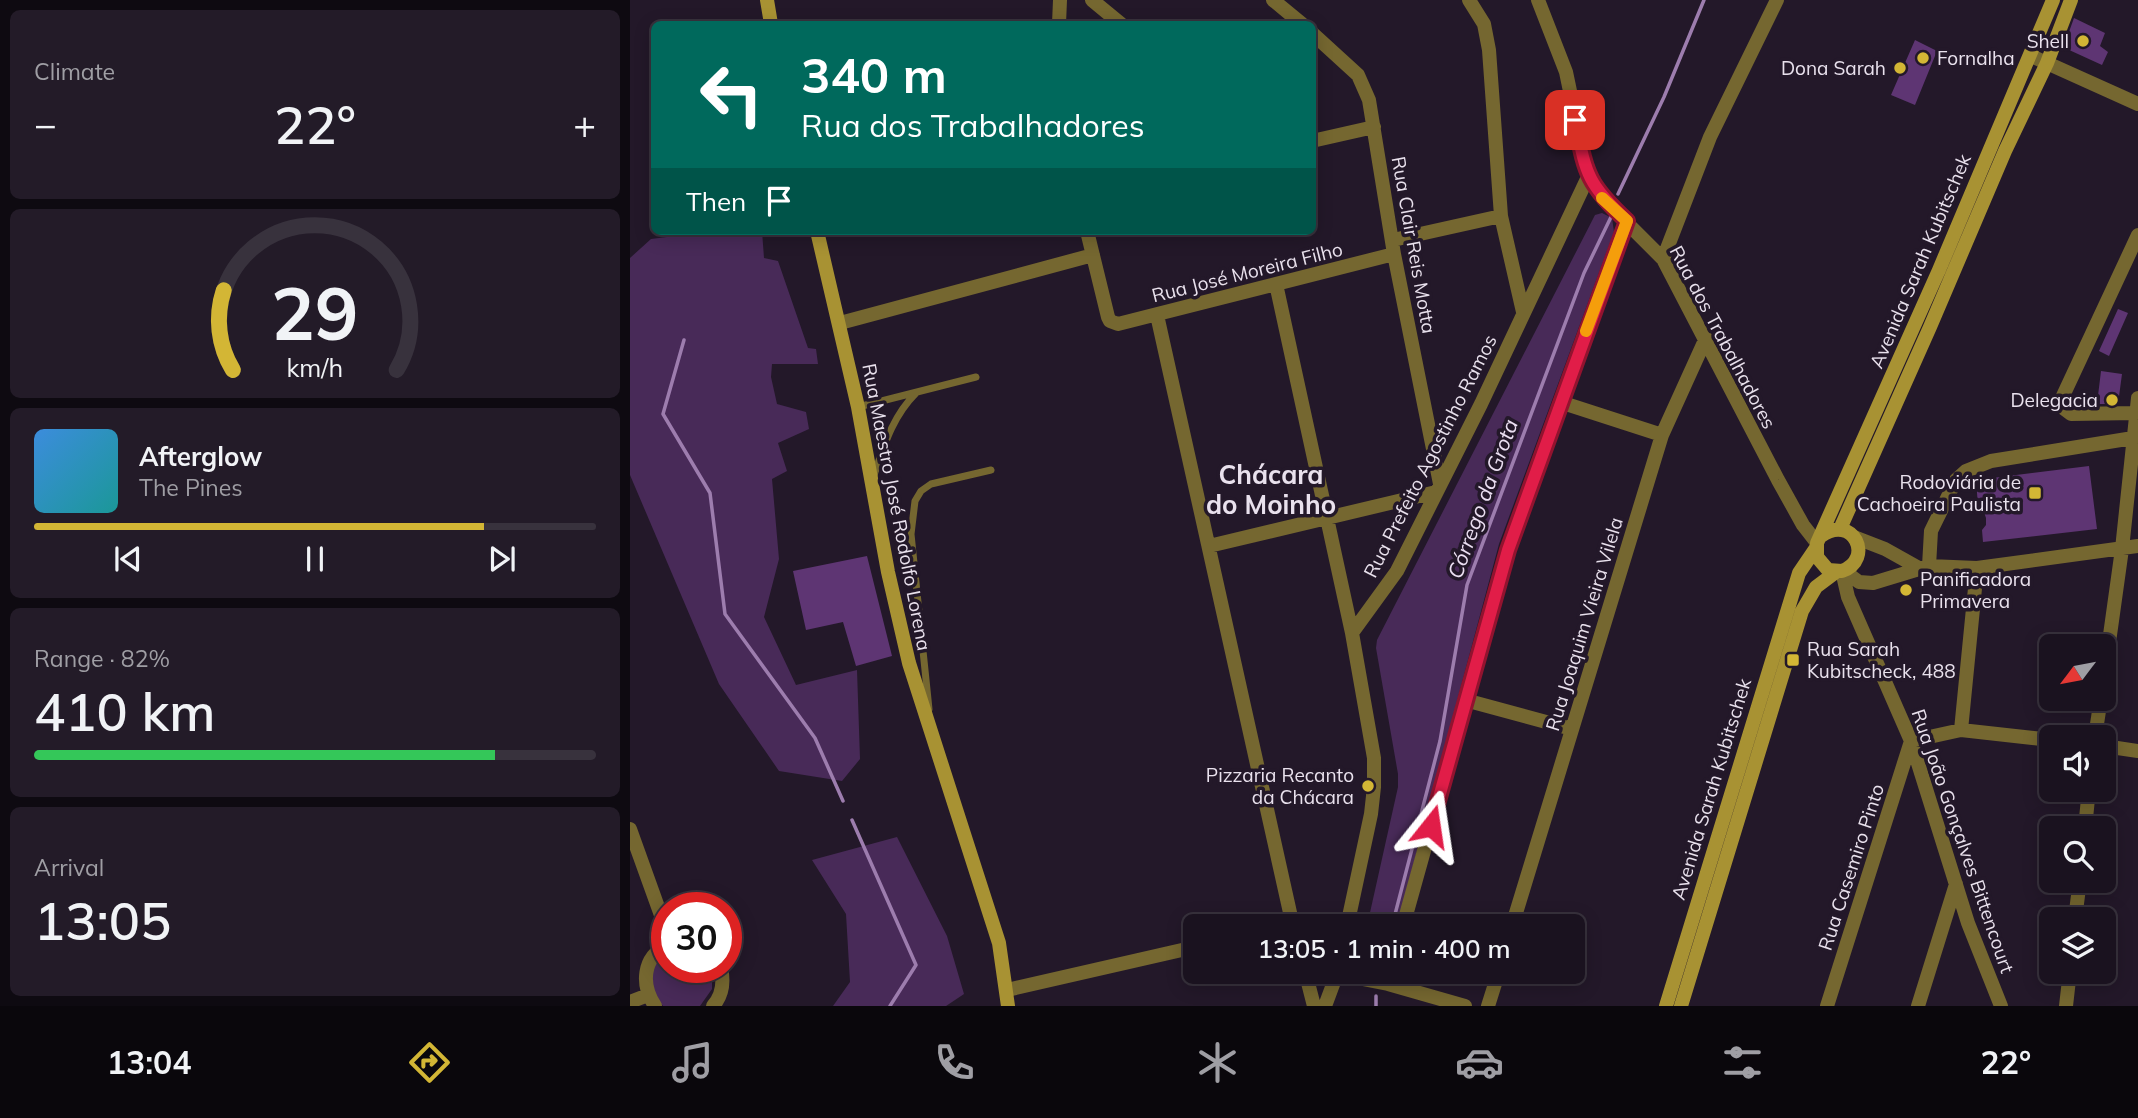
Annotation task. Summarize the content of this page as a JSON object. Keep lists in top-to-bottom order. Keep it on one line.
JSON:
{"streets":{"main road":["Avenida Sarah Kubitschek","Rua Maestro José Rodolfo Lorena"],"street":["Rua Clair Reis Motta","Rua José Moreira Filho","Rua dos Trabalhadores","Rua Prefeito Agostinho Ramos","Rua Joaquim Vieira Vilela","Rua João Gonçalves Bittencourt","Rua Casemiro Pinto"]},"crossings":[["Rua Clair Reis Motta","Rua José Moreira Filho"],["Rua Clair Reis Motta","Rua Prefeito Agostinho Ramos"],["Avenida Sarah Kubitschek","Rua dos Trabalhadores"],["Avenida Sarah Kubitschek","Rua João Gonçalves Bittencourt"],["Rua dos Trabalhadores","Rua Prefeito Agostinho Ramos"],["Rua dos Trabalhadores","Rua Joaquim Vieira Vilela"],["Rua dos Trabalhadores","Rua João Gonçalves Bittencourt"],["Rua João Gonçalves Bittencourt","Rua Casemiro Pinto"]],"districts":["Chácara do Moinho"],"water":["Córrego da Grota"],"places":{"other":["Shell","Fornalha","Dona Sarah","Delegacia","Panificadora Primavera","Pizzaria Recanto da Chácara"],"transit":["Rodoviária de Cachoeira Paulista","Rua Sarah Kubitscheck, 488"]},"north":"bottom left","page":{"tile":["Climate",["Range · 82%","410 km"],["Arrival","13:05"]],"turn":["340 m","Rua dos Trabalhadores"],"heat":["−","22°","+"],"then":"Then","song":["Afterglow","The Pines"],"limit":"30","trip":"13:05 · 1 min · 400 m","tabs":["13:04","22°"],"gauge":["29","km/h"]}}
